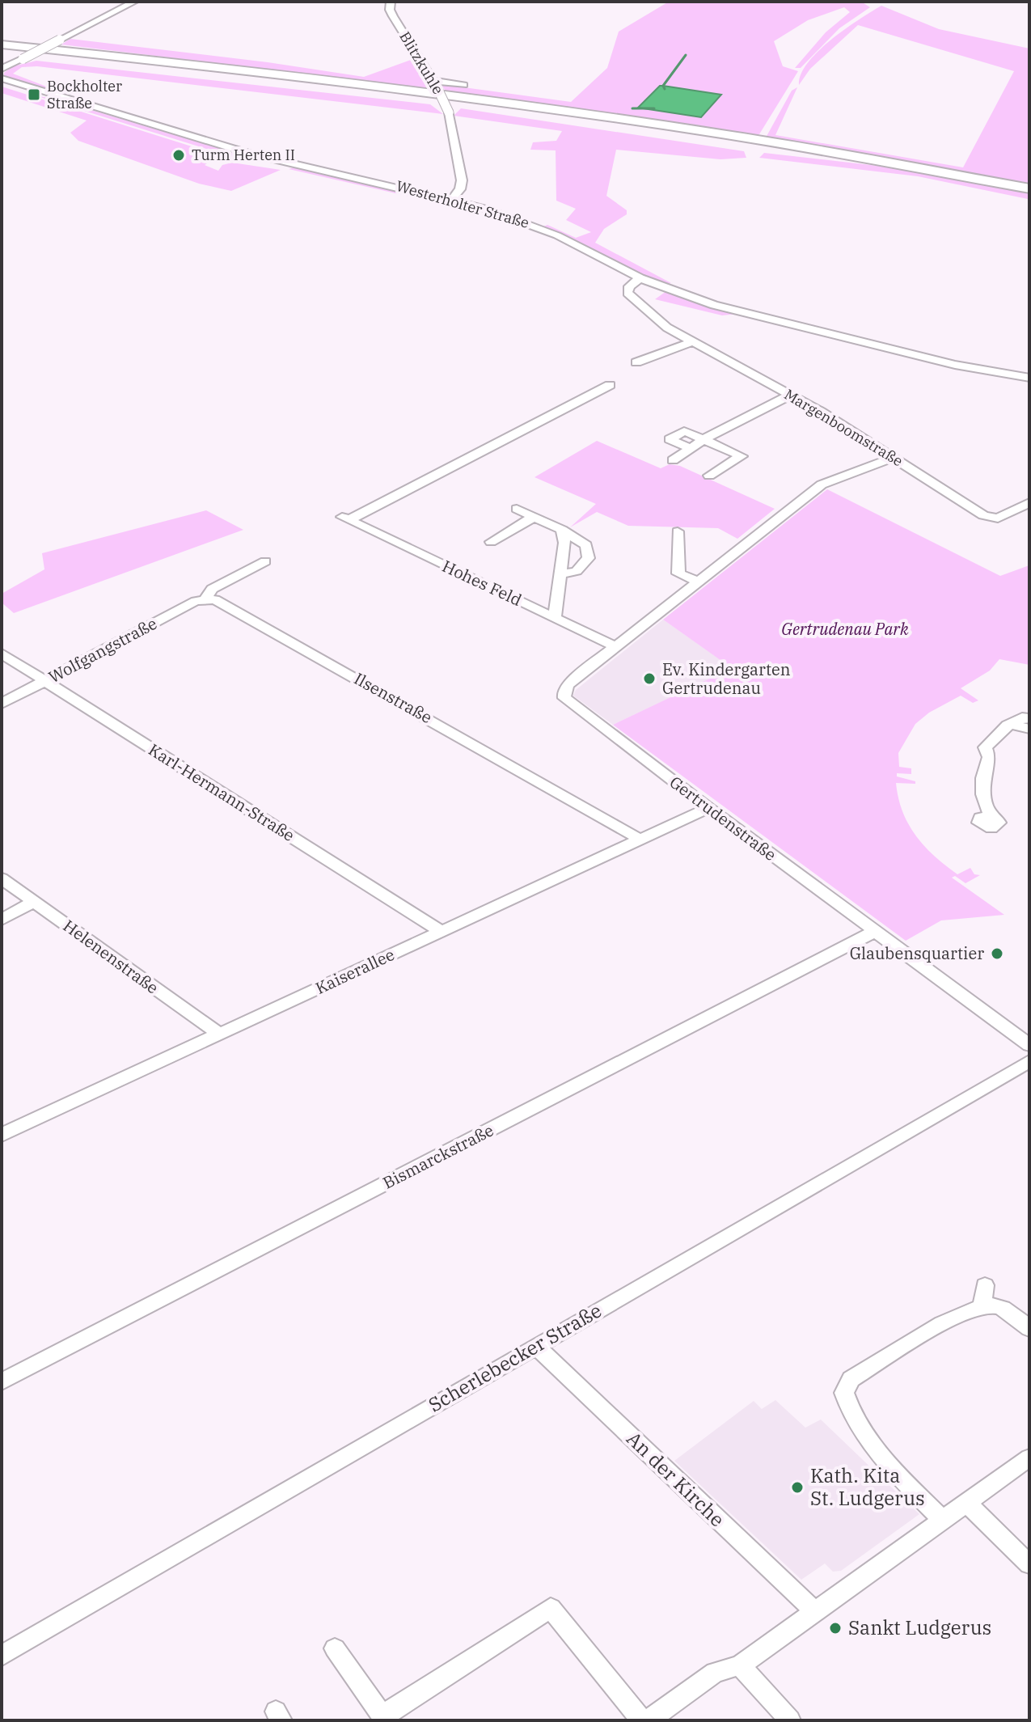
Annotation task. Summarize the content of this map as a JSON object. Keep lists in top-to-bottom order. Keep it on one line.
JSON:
{"streets":{"street":["Blitzkuhle","Westerholter Straße","Margenboomstraße","Hohes Feld","Wolfgangstraße","Ilsenstraße","Karl-Hermann-Straße","Gertrudenstraße","Helenenstraße","Kaiserallee","Bismarckstraße","Scherlebecker Straße","An der Kirche"]},"crossings":[["Blitzkuhle","Westerholter Straße"],["Westerholter Straße","Margenboomstraße"],["Margenboomstraße","Gertrudenstraße"],["Hohes Feld","Gertrudenstraße"],["Wolfgangstraße","Ilsenstraße"],["Wolfgangstraße","Karl-Hermann-Straße"],["Ilsenstraße","Kaiserallee"],["Karl-Hermann-Straße","Kaiserallee"],["Gertrudenstraße","Kaiserallee"],["Gertrudenstraße","Bismarckstraße"],["Helenenstraße","Kaiserallee"],["Scherlebecker Straße","An der Kirche"]],"parks":["Gertrudenau Park"],"places":{"transit":["Bockholter Straße"],"other":["Turm Herten II","Ev. Kindergarten Gertrudenau","Glaubensquartier","Kath. Kita St. Ludgerus","Sankt Ludgerus"]}}
